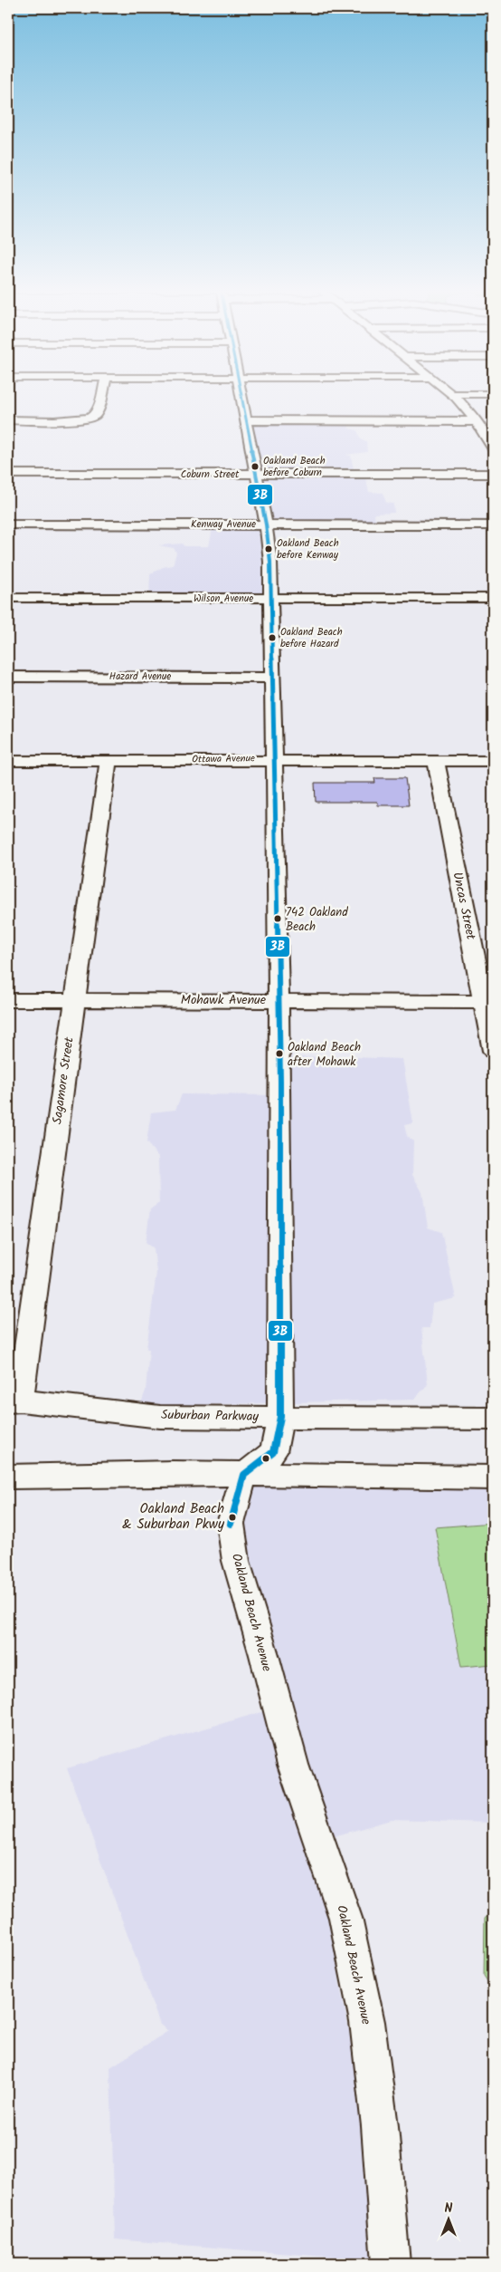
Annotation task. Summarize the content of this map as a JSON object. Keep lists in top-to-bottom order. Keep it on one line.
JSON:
{"streets":{"street":["Coburn Street","Kenway Avenue","Wilson Avenue","Hazard Avenue","Ottawa Avenue","Uncas Street","Mohawk Avenue","Sagamore Street","Suburban Parkway","Oakland Beach Avenue"]},"crossings":[["Ottawa Avenue","Uncas Street"],["Ottawa Avenue","Sagamore Street"],["Uncas Street","Mohawk Avenue"],["Mohawk Avenue","Sagamore Street"],["Sagamore Street","Suburban Parkway"]],"places":["Oakland Beach before Coburn","Oakland Beach before Kenway","Oakland Beach before Hazard","742 Oakland Beach","Oakland Beach after Mohawk","Oakland Beach & Suburban Pkwy"],"lines":["transit line 3B"],"north":"top"}
